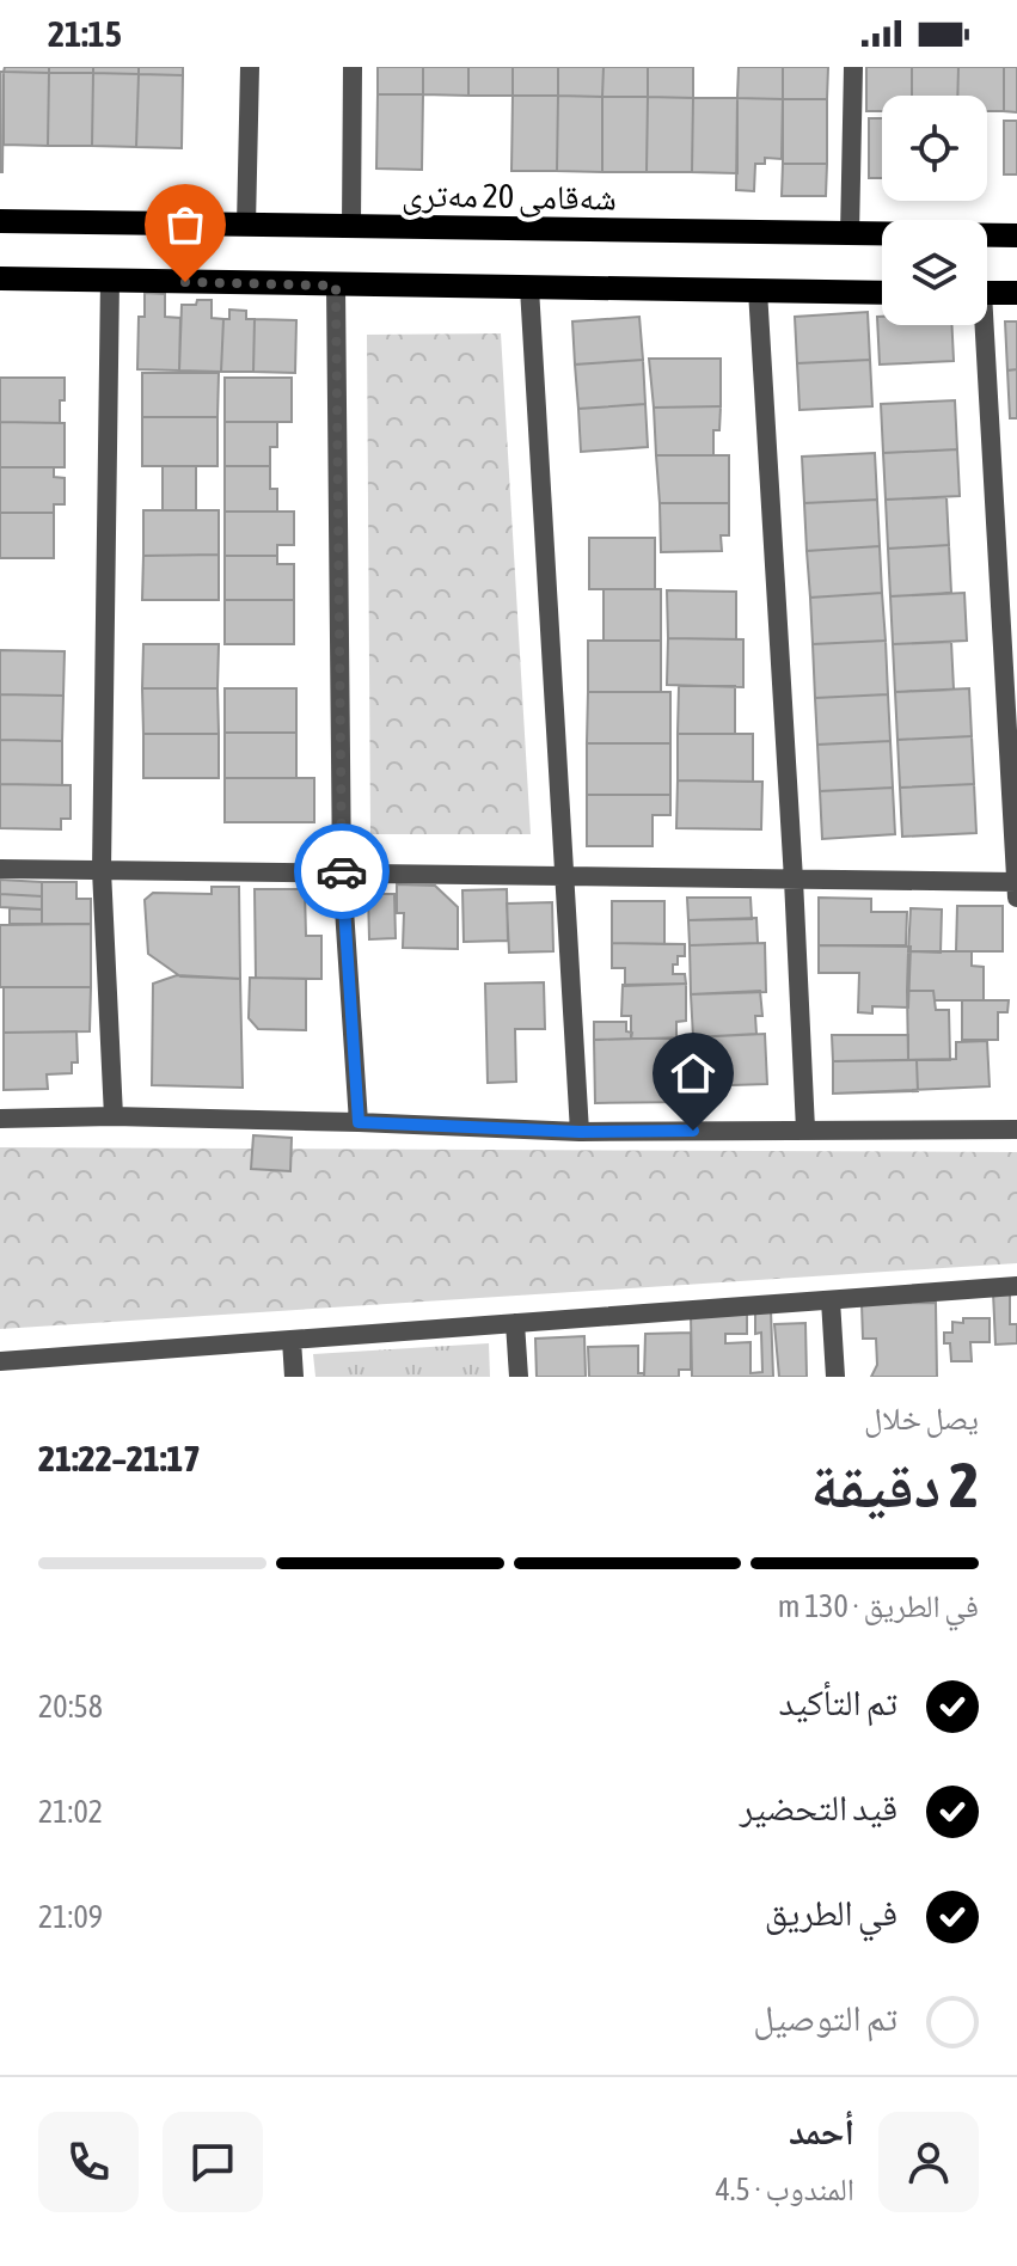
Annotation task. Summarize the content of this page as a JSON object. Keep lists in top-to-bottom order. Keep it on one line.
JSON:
{"streets":{"main road":["شەقامی 20 مەتری"]},"page":{"status":"21:15","heading":["2 دقيقة","يصل خلال","21:17–21:22"],"panel":["أحمد","المندوب · 4.5"],"bar":"في الطريق · 130 m","list":[["تم التأكيد","20:58"],["قيد التحضير","21:02"],["في الطريق","21:09"],"تم التوصيل"]}}
